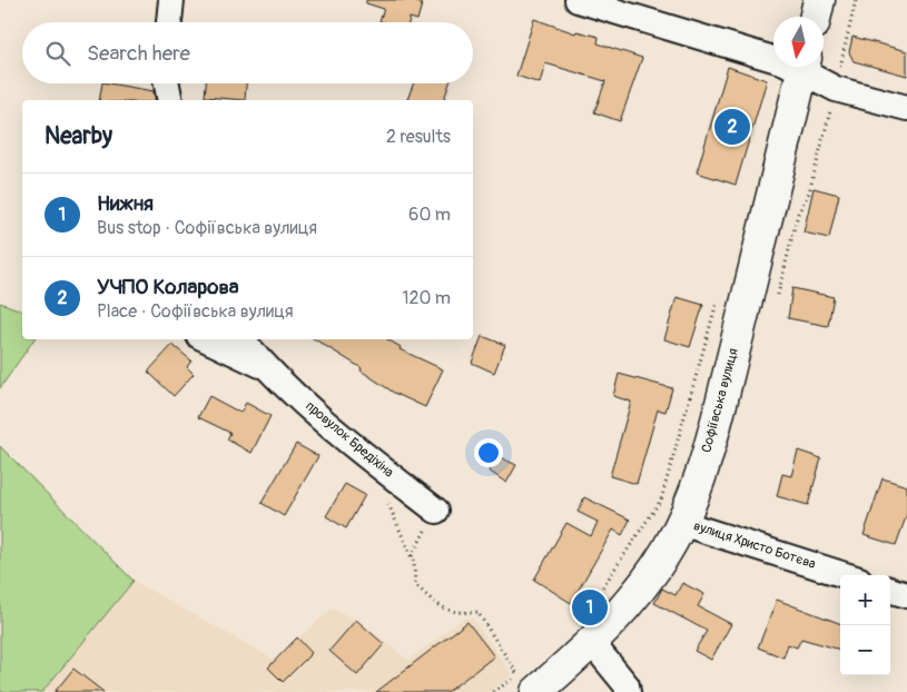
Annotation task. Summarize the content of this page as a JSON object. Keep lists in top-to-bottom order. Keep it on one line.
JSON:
{"streets":{"main road":["Софіївська вулиця"],"street":["провулок Бредіхіна","вулиця Христо Ботєва"]},"crossings":[["Софіївська вулиця","вулиця Христо Ботєва"]],"north":"bottom","page":{"search":"Search here","heading":["Nearby","2 results"],"pins":["2","1"],"list":[{"mark":"1","name":"Нижня","note":"Bus stop · Софіївська вулиця","value":"60 m"},{"mark":"2","name":"УЧПО Коларова","note":"Place · Софіївська вулиця","value":"120 m"}],"map_buttons":["+","−"]}}
